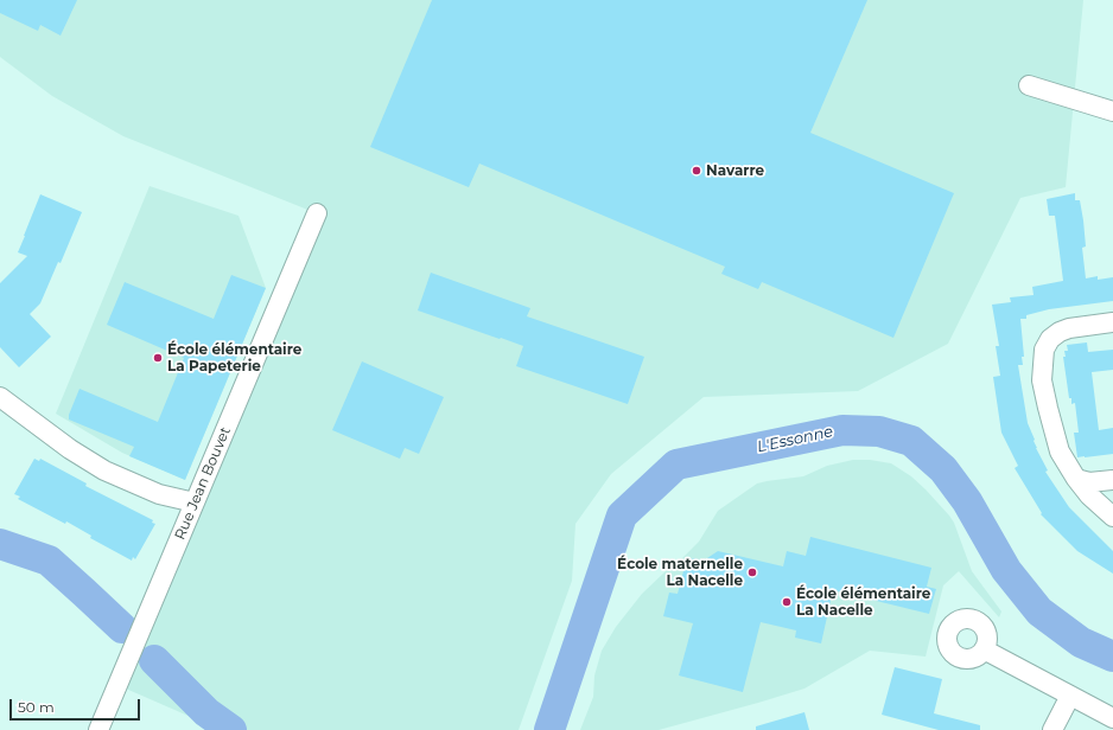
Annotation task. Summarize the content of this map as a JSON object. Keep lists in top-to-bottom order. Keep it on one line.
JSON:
{"streets":{"street":["Rue Jean Bouvet"]},"water":["L'Essonne"],"places":["Navarre","École élémentaire La Papeterie","École maternelle La Nacelle","École élémentaire La Nacelle"],"scale_bar":"50 m"}
